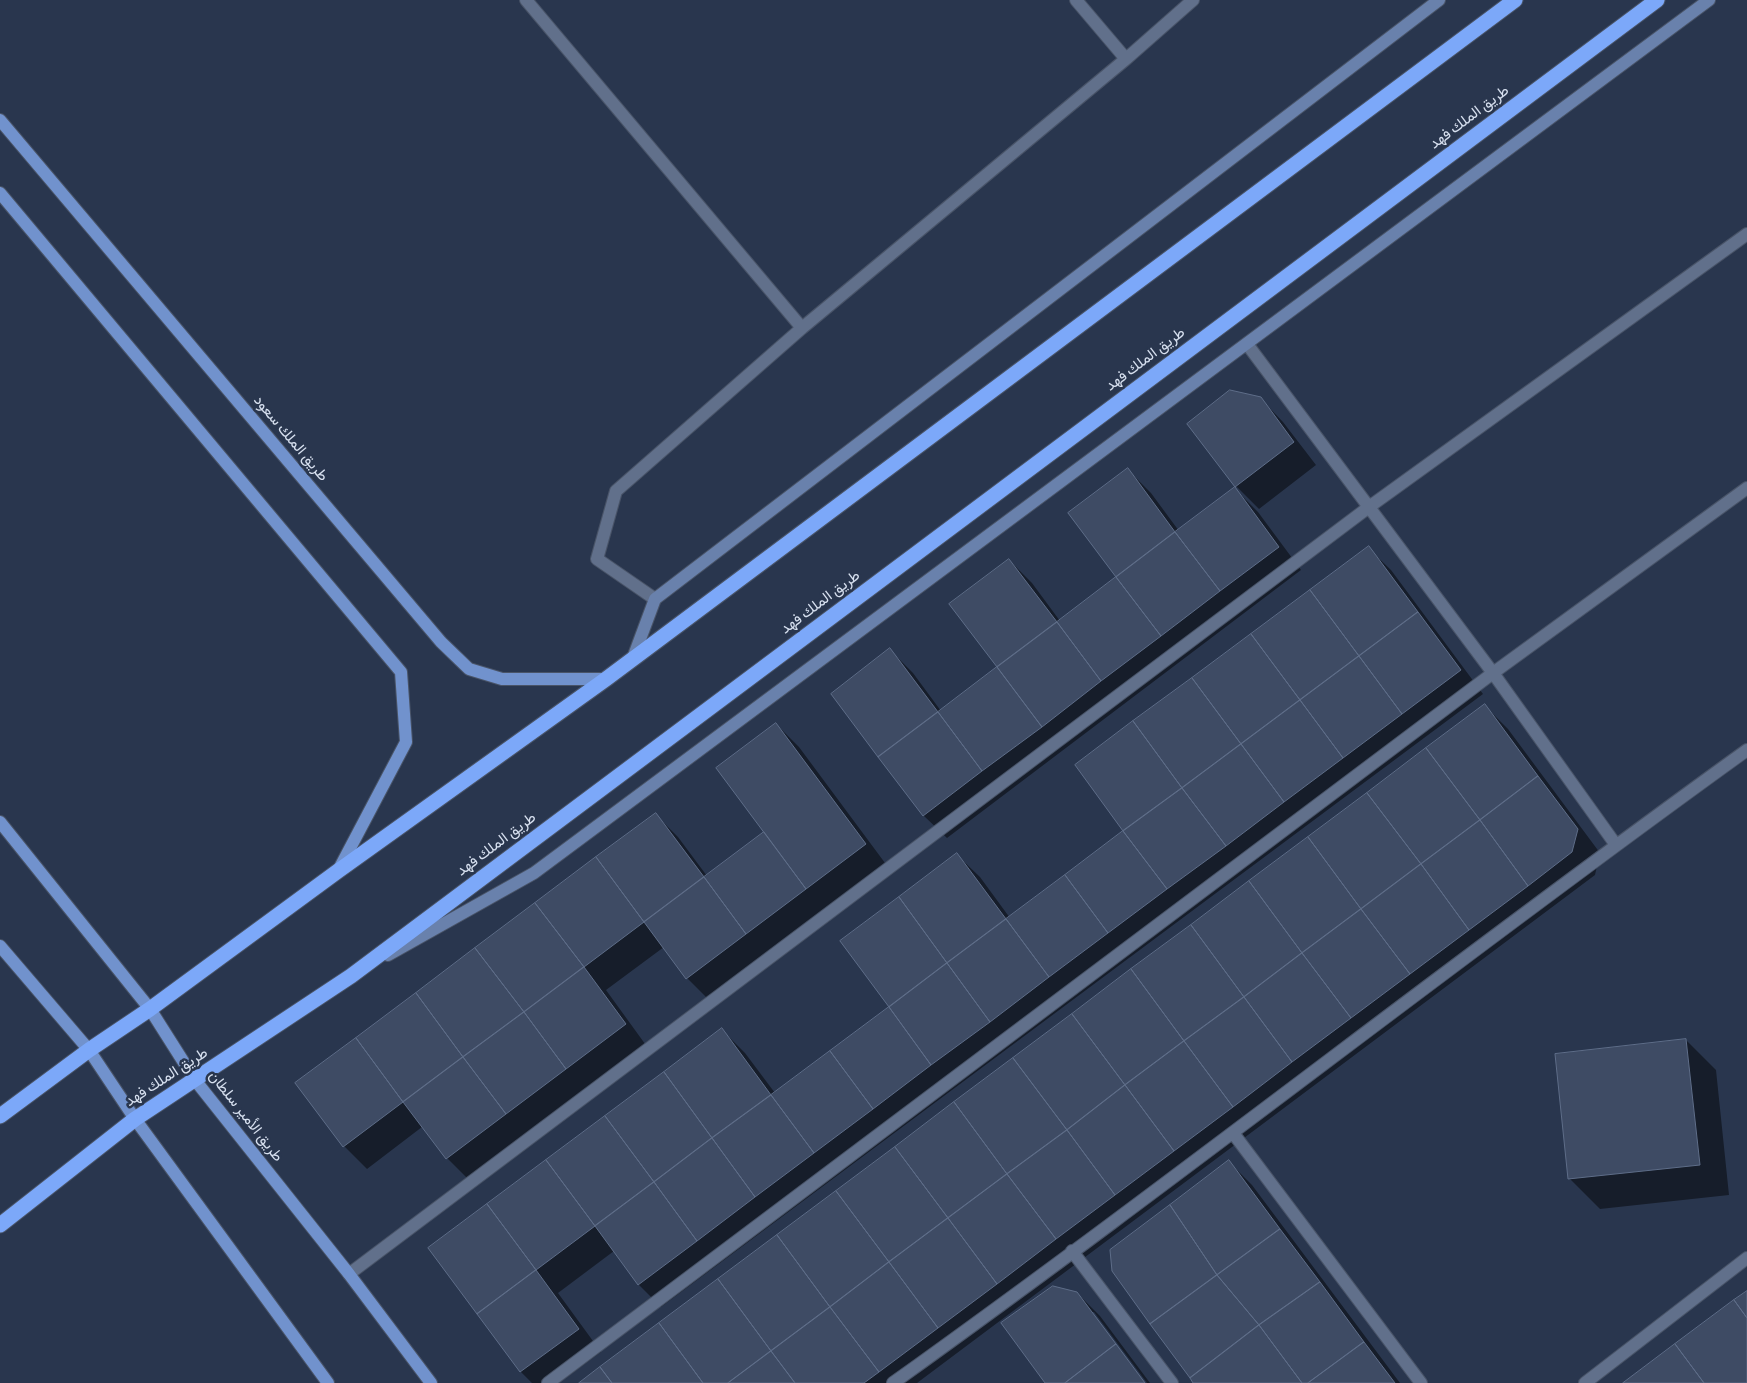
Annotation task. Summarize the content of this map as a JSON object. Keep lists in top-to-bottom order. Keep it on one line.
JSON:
{"streets":{"highway":["طريق الملك فهد"],"main road":["طريق الملك سعود","طريق الأمير سلطان"]},"crossings":[["طريق الملك فهد","طريق الأمير سلطان"]]}
